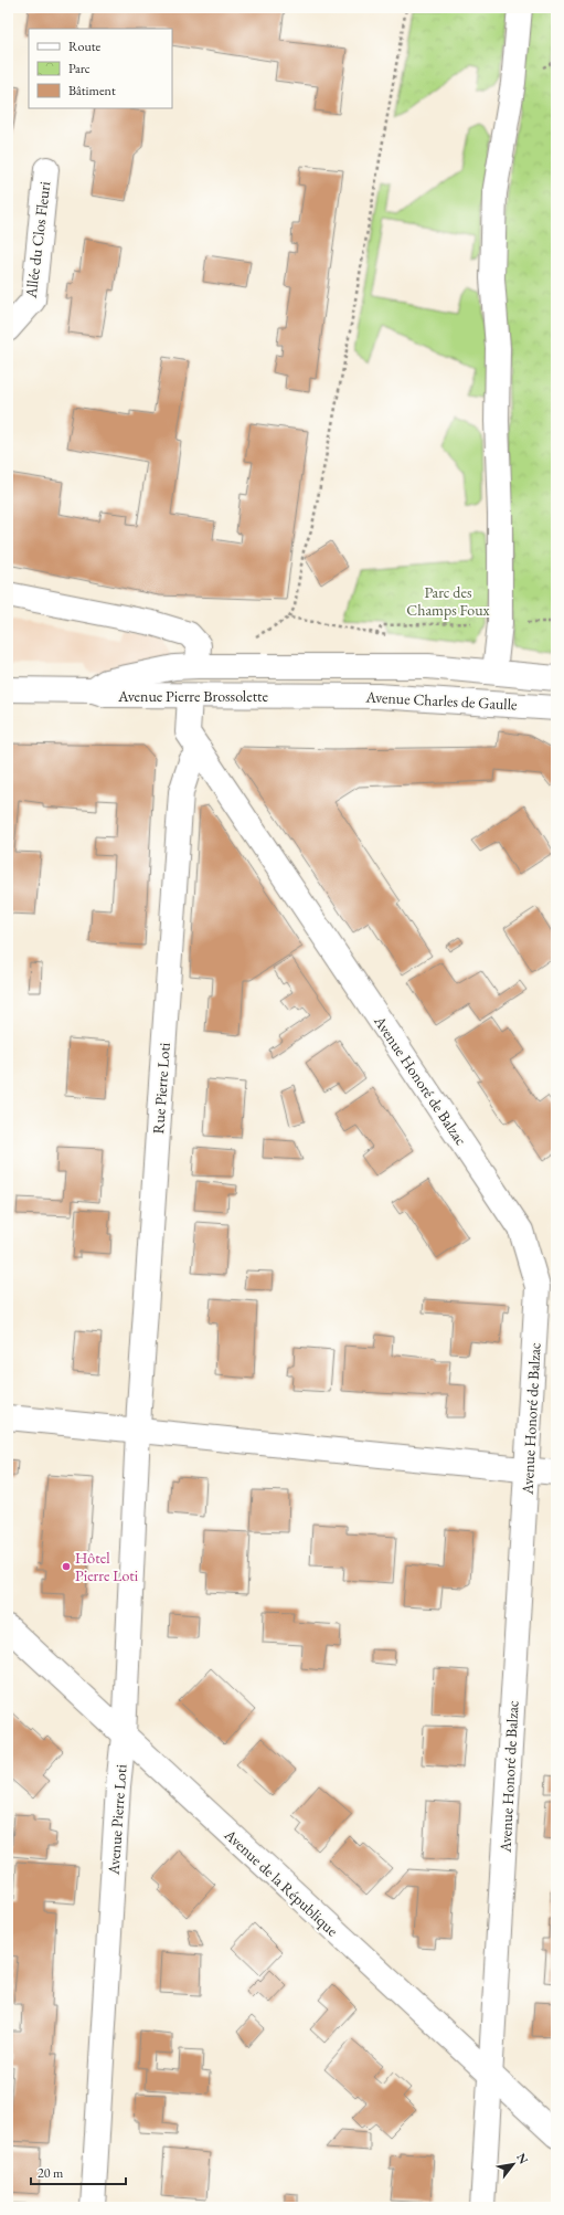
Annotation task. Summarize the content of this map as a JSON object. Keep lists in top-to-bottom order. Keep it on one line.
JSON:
{"streets":{"street":["Allée du Clos Fleuri","Avenue Pierre Brossolette","Avenue Charles de Gaulle","Avenue Honoré de Balzac","Rue Pierre Loti","Avenue Pierre Loti","Avenue de la République"]},"crossings":[["Avenue Pierre Brossolette","Avenue Charles de Gaulle"],["Avenue Pierre Brossolette","Rue Pierre Loti"],["Avenue Honoré de Balzac","Rue Pierre Loti"],["Avenue Honoré de Balzac","Avenue de la République"],["Rue Pierre Loti","Avenue Pierre Loti"],["Avenue Pierre Loti","Avenue de la République"]],"parks":["Parc des Champs Foux"],"places":["Hôtel Pierre Loti"],"legend":["Route","Parc","Bâtiment"],"scale_bar":"20 m","north":"top right"}
